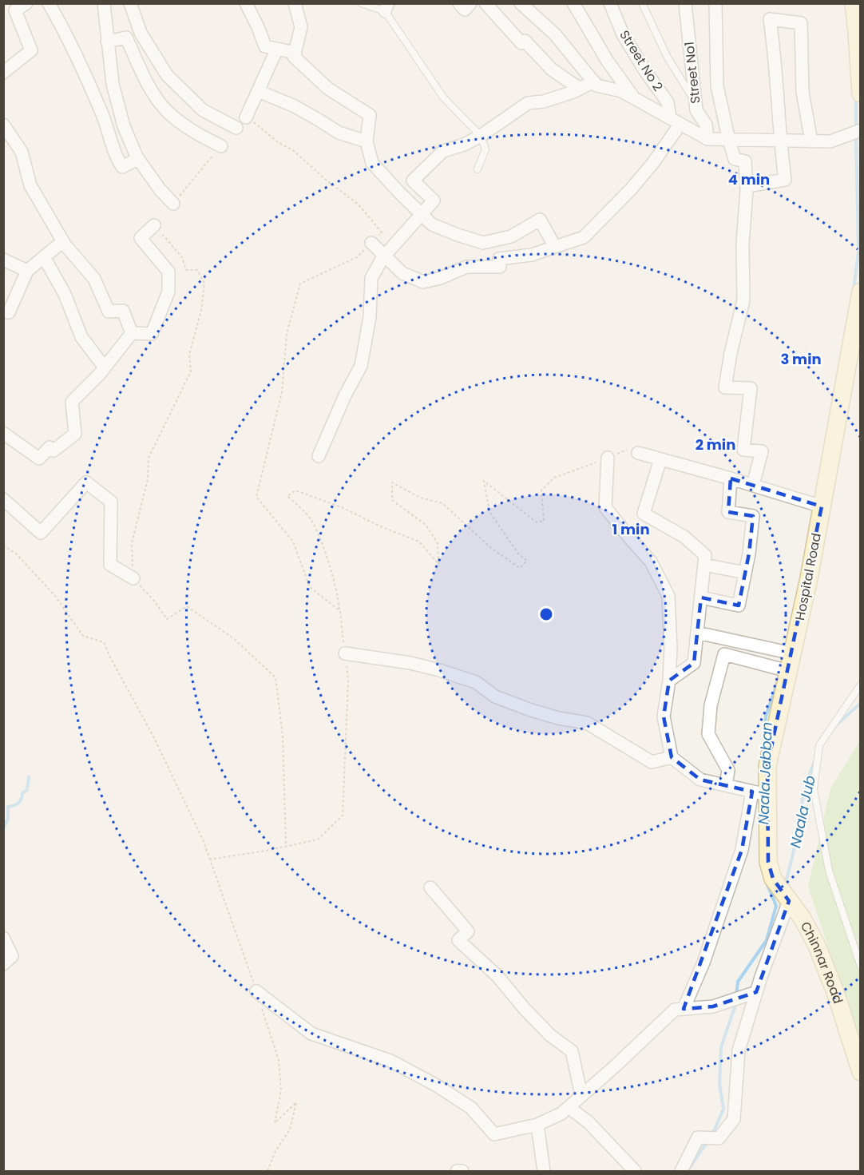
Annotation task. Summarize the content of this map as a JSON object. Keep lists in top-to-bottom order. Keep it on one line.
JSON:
{"streets":{"main road":["Hospital Road","Chinnar Road"],"street":["Street No 2","Street No1"]},"crossings":[["Hospital Road","Chinnar Road"]],"water":["Naala Jabban","Naala Jub"],"rings":["4 min","3 min","2 min","1 min"]}
